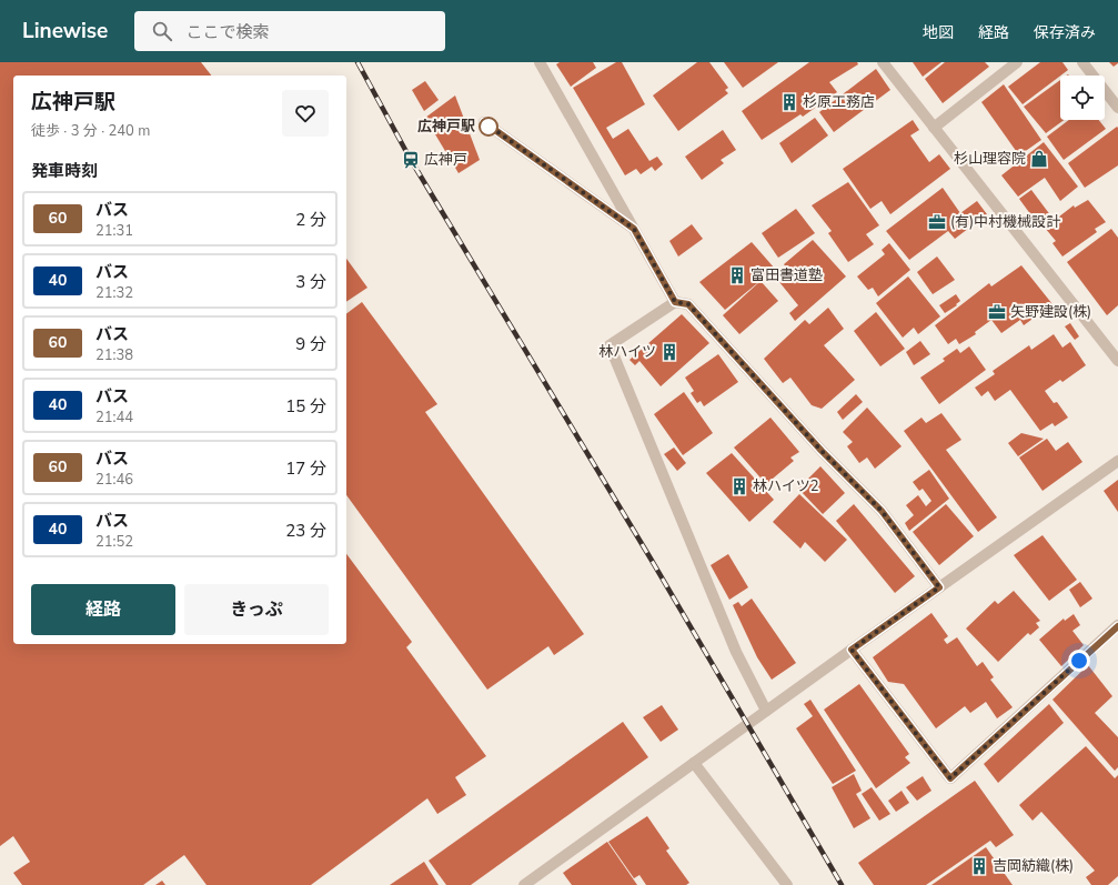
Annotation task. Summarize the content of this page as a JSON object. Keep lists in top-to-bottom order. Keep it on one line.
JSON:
{"places":{"building":["杉原工務店","富田書道塾","林ハイツ","林ハイツ2","吉岡紡織(株)"],"other":["広神戸駅"],"shop":["杉山理容院"],"station":["広神戸"],"office":["(有)中村機械設計","矢野建設(株)"]},"lines":["bus line 60"],"page":{"header":"Linewise","search":"ここで検索","nav":["地図","経路","保存済み"],"heading":[["広神戸駅","徒歩 · 3 分 · 240 m"],"発車時刻"],"list":[{"mark":"60","name":"バス","note":"21:31","value":"2 分"},{"mark":"40","name":"バス","note":"21:32","value":"3 分"},{"mark":"60","name":"バス","note":"21:38","value":"9 分"},{"mark":"40","name":"バス","note":"21:44","value":"15 分"},{"mark":"60","name":"バス","note":"21:46","value":"17 分"},{"mark":"40","name":"バス","note":"21:52","value":"23 分"}],"buttons":["経路","きっぷ"]}}
